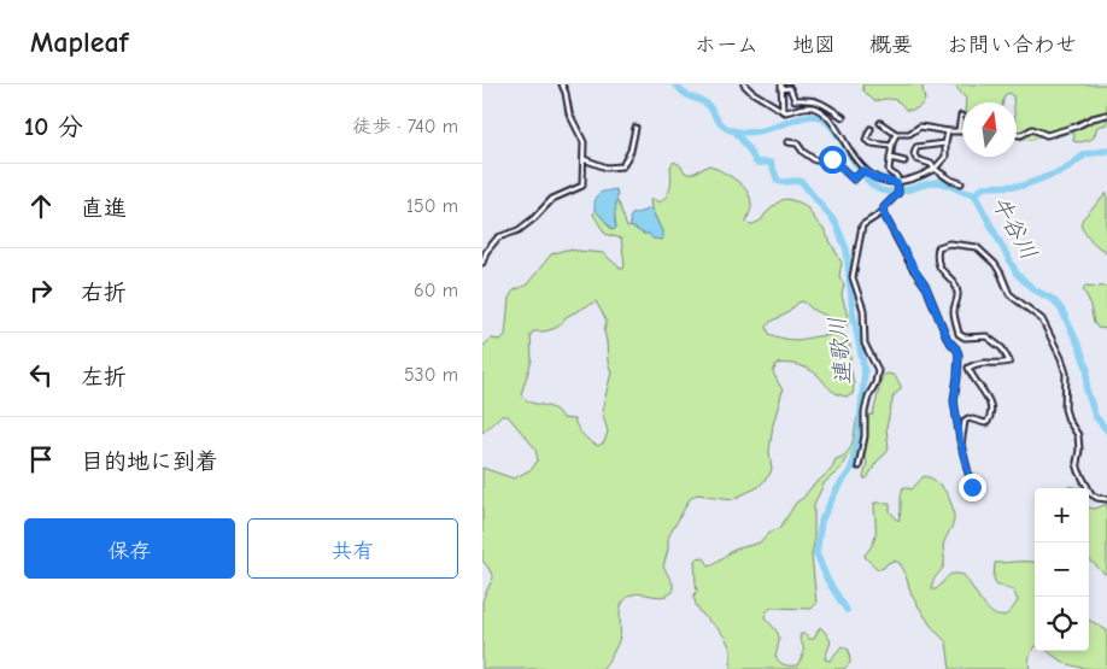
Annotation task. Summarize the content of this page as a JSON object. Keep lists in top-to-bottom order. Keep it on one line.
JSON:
{"water":["牛谷川","連歌川"],"north":"top","page":{"header":"Mapleaf","nav":["ホーム","地図","概要","お問い合わせ"],"heading":["10 分","徒歩 · 740 m"],"list":[["直進","150 m"],["右折","60 m"],["左折","530 m"],"目的地に到着"],"map_buttons":["+","−"],"buttons":["保存","共有"]}}
